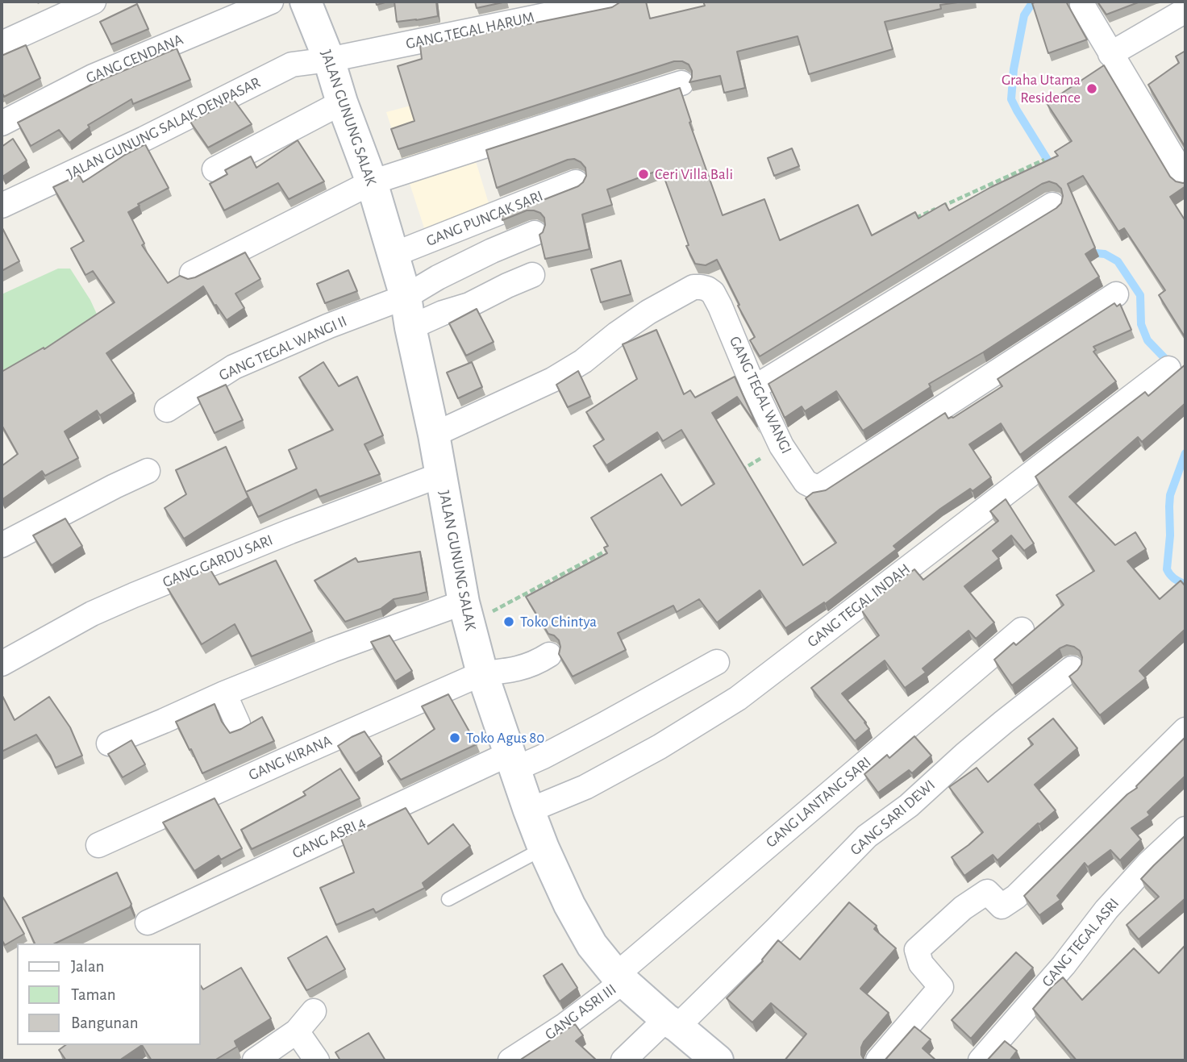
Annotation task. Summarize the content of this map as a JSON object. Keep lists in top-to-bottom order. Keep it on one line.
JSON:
{"streets":{"main road":["JALAN GUNUNG SALAK"],"street":["GANG TEGAL HARUM","GANG CENDANA","JALAN GUNUNG SALAK DENPASAR","GANG PUNCAK SARI","GANG TEGAL WANGI II","GANG TEGAL WANGI","GANG GARDU SARI","GANG TEGAL INDAH","GANG KIRANA","GANG LANTANG SARI","GANG SARI DEWI","GANG ASRI 4","GANG TEGAL ASRI","GANG ASRI III"]},"crossings":[["GANG TEGAL HARUM","JALAN GUNUNG SALAK"],["GANG TEGAL HARUM","JALAN GUNUNG SALAK DENPASAR"],["JALAN GUNUNG SALAK","JALAN GUNUNG SALAK DENPASAR"],["JALAN GUNUNG SALAK","GANG PUNCAK SARI"],["JALAN GUNUNG SALAK","GANG TEGAL WANGI II"],["JALAN GUNUNG SALAK","GANG TEGAL WANGI"],["JALAN GUNUNG SALAK","GANG GARDU SARI"],["JALAN GUNUNG SALAK","GANG TEGAL INDAH"],["JALAN GUNUNG SALAK","GANG KIRANA"],["JALAN GUNUNG SALAK","GANG LANTANG SARI"],["JALAN GUNUNG SALAK","GANG SARI DEWI"],["JALAN GUNUNG SALAK","GANG ASRI 4"],["JALAN GUNUNG SALAK","GANG ASRI III"],["GANG LANTANG SARI","GANG ASRI III"]],"places":["Graha Utama Residence","Ceri Villa Bali","Toko Chintya","Toko Agus 80"],"legend":["Jalan","Taman","Bangunan"]}
